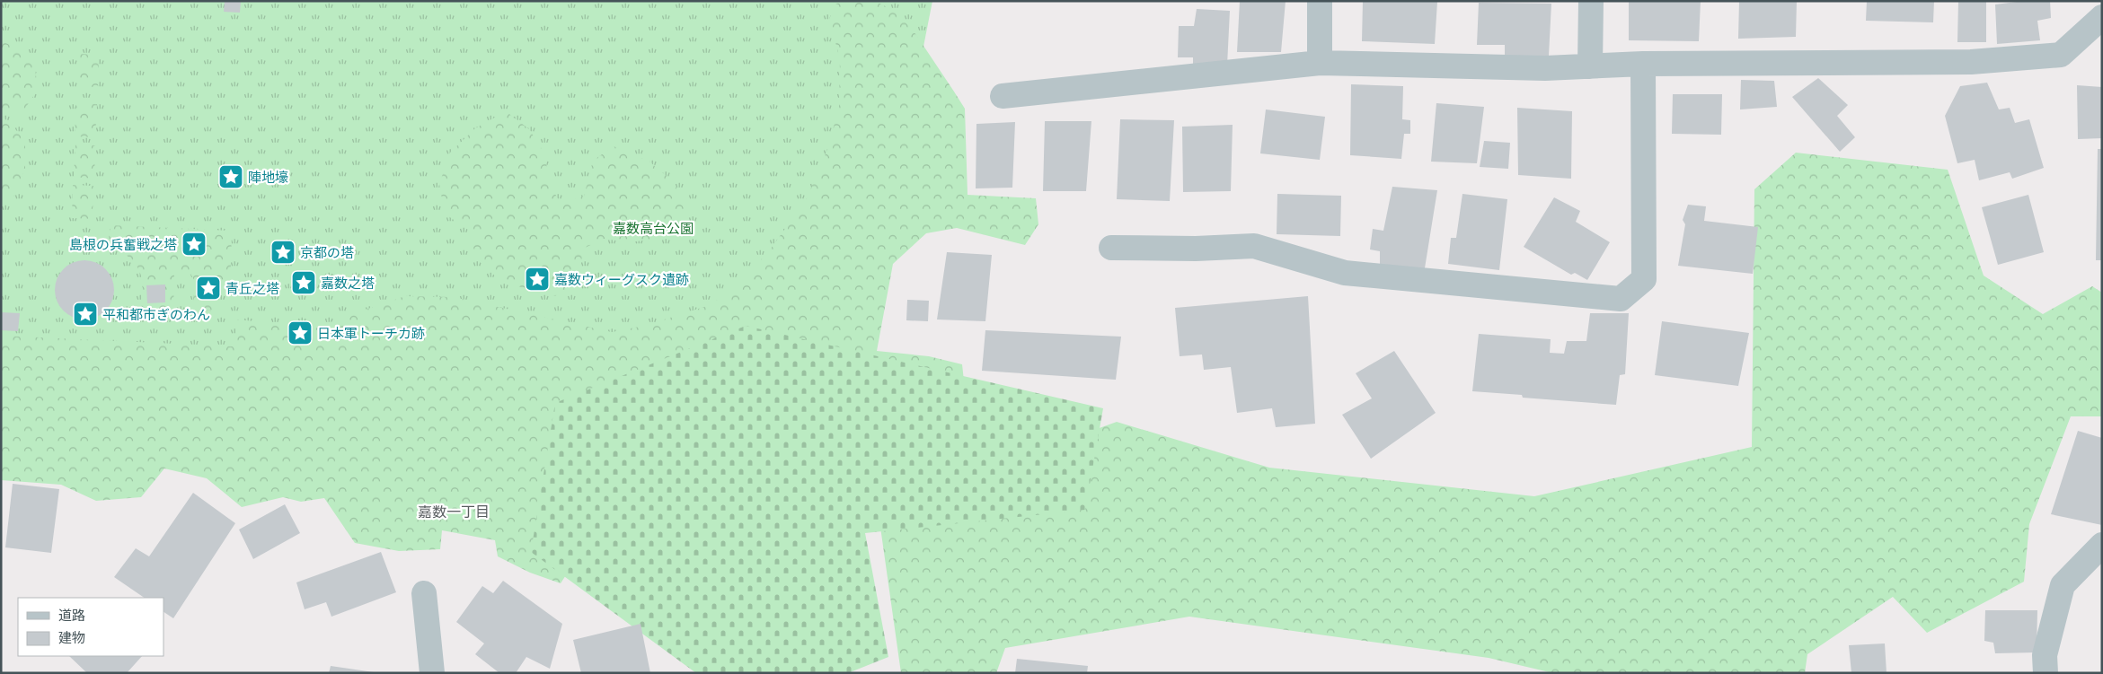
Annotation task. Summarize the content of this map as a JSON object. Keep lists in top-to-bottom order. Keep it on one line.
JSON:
{"districts":["嘉数一丁目"],"parks":["嘉数高台公園"],"places":{"place":["陣地壕","島根の兵奮戦之塔","京都の塔","嘉数ウィーグスク遺跡","嘉数之塔","青丘之塔","平和都市ぎのわん","日本軍トーチカ跡"]},"legend":["道路","建物"]}
